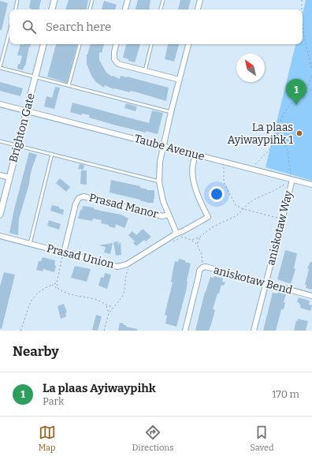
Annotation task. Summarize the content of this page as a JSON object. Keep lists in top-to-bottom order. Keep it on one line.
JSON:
{"streets":{"street":["Brighton Gate","Taube Avenue","Prasad Manor","aniskotaw Way","Prasad Union","aniskotaw Bend"]},"crossings":[["Brighton Gate","Taube Avenue"],["Taube Avenue","aniskotaw Way"],["Taube Avenue","Prasad Union"],["Prasad Manor","Prasad Union"],["aniskotaw Way","aniskotaw Bend"]],"places":["La plaas Ayiwaypihk 1"],"north":"top left","page":{"search":"Search here","pins":"1","heading":"Nearby","list":[{"mark":"1","name":"La plaas Ayiwaypihk","note":"Park","value":"170 m"}],"nav":["Map","Directions","Saved"]}}
